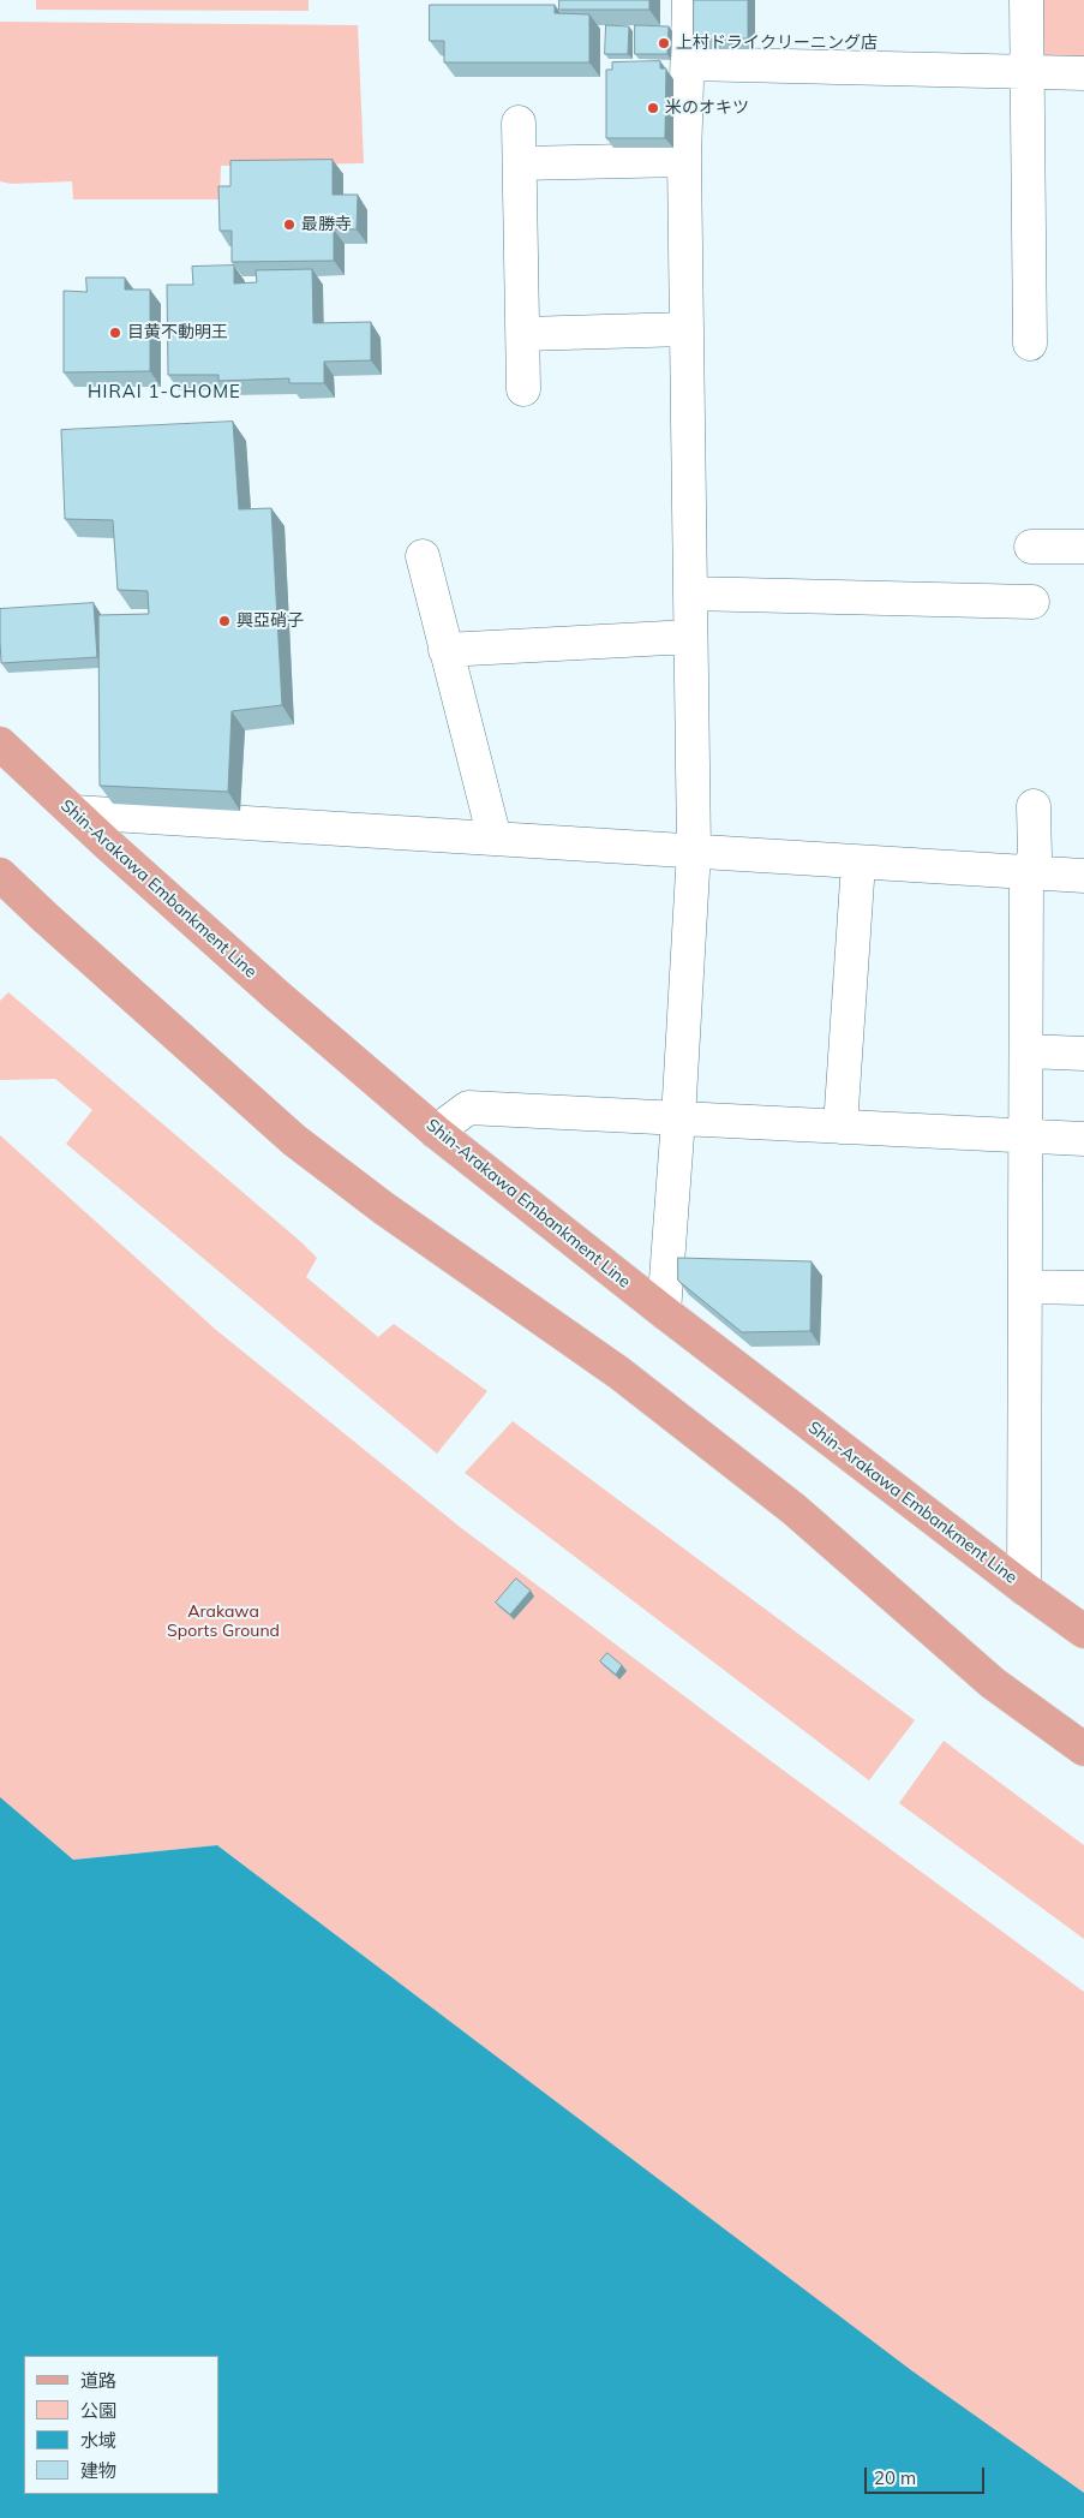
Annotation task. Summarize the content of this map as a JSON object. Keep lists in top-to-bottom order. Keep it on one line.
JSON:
{"streets":{"main road":["Shin-Arakawa Embankment Line"]},"districts":["HIRAI 1-CHOME"],"parks":["Arakawa Sports Ground"],"places":["上村ドライクリーニング店","米のオキツ","最勝寺","目黄不動明王","興亞硝子"],"legend":["道路","公園","水域","建物"],"scale_bar":"20 m"}
